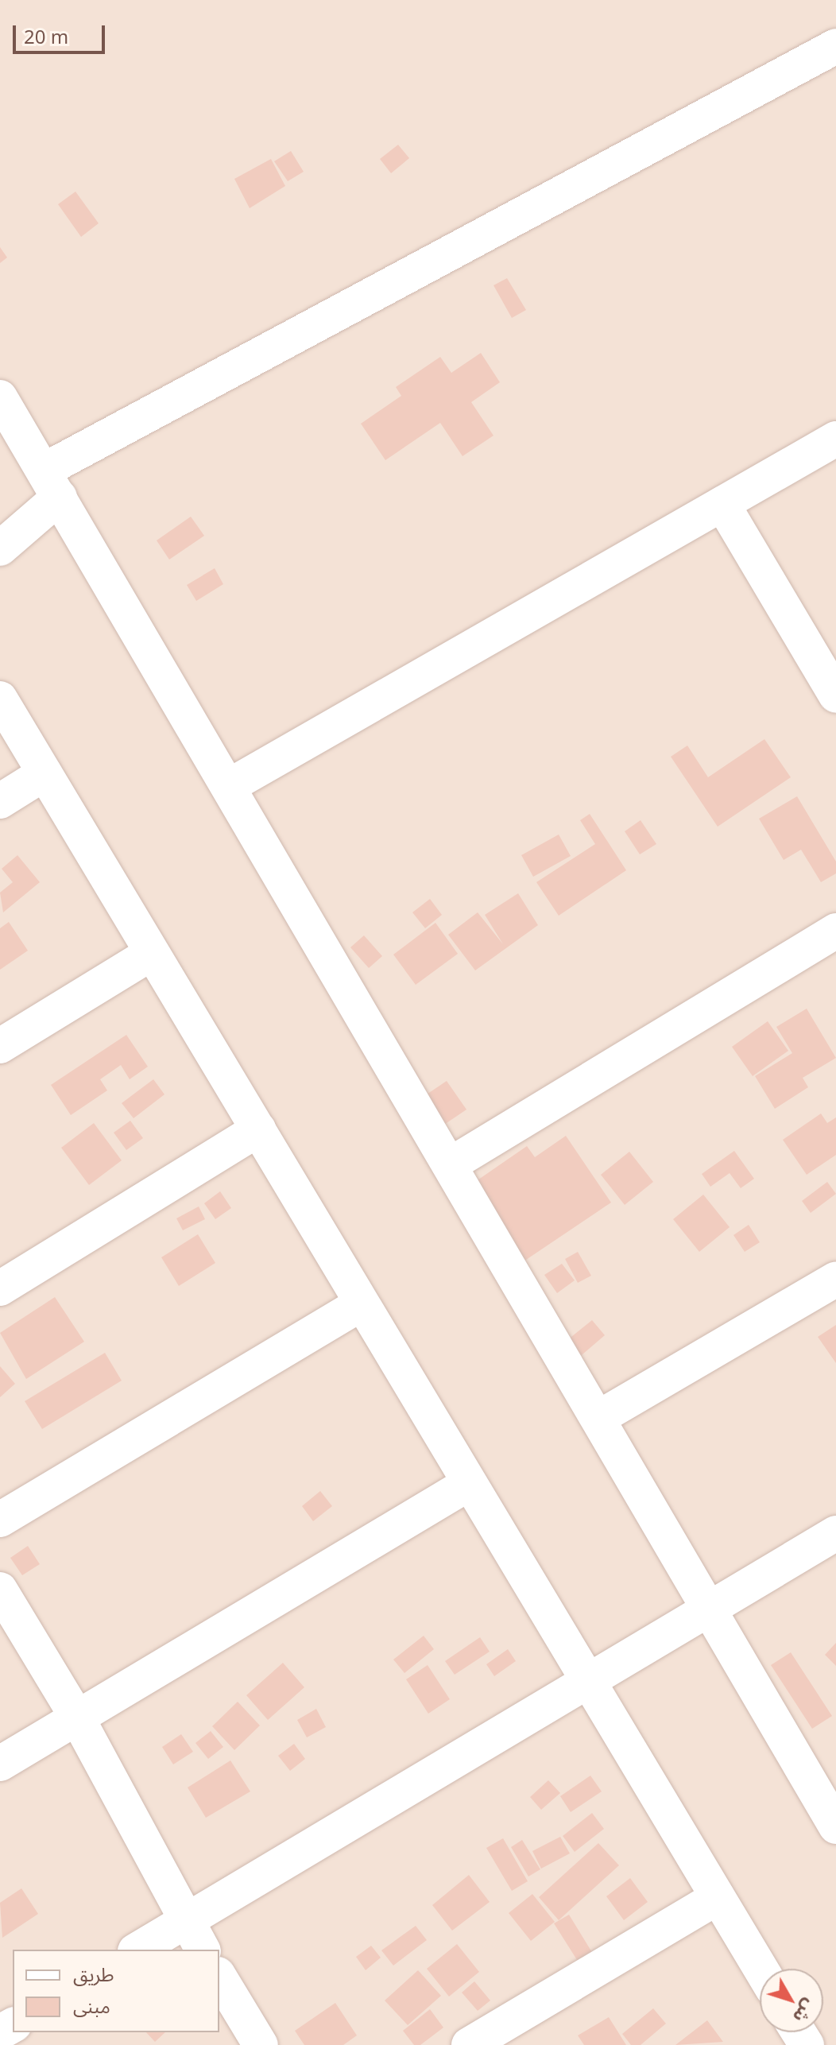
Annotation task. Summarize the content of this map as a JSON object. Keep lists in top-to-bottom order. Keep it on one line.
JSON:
{"legend":["طريق","مبنى"],"scale_bar":"20 m","north":"bottom right"}
